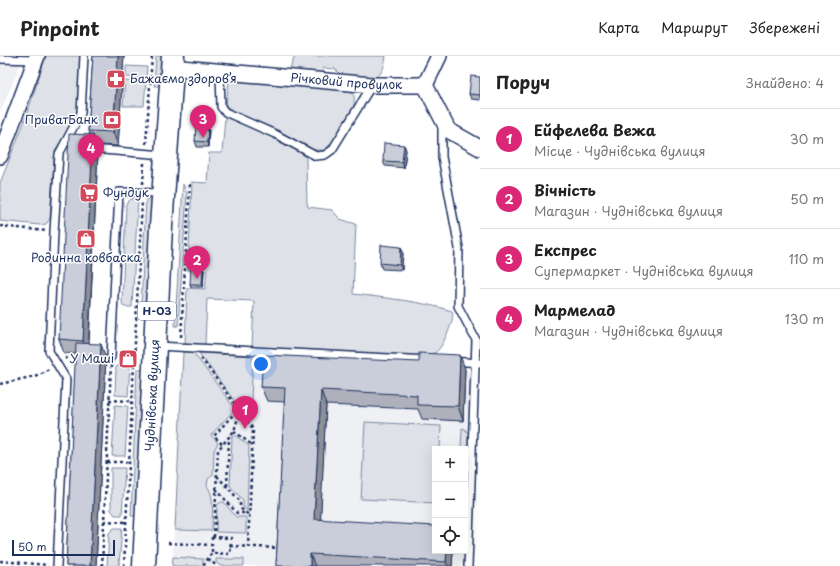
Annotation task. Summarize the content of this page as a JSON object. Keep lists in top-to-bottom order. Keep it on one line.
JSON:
{"streets":{"main road":["Н-03","Чуднівська вулиця"],"street":["Річковий провулок"]},"crossings":[["Річковий провулок","Чуднівська вулиця"]],"places":{"pharmacy":["Бажаємо здоровʼя"],"bank":["ПриватБанк"],"supermarket":["Фундук"],"shop":["Родинна ковбаска","У Маші"]},"scale_bar":"50 m","page":{"header":"Pinpoint","nav":["Карта","Маршрут","Збережені"],"heading":["Поруч","Знайдено: 4"],"pins":["3","4","2","1"],"list":[{"mark":"1","name":"Ейфелева Вежа","note":"Місце · Чуднівська вулиця","value":"30 m"},{"mark":"2","name":"Вічність","note":"Магазин · Чуднівська вулиця","value":"50 m"},{"mark":"3","name":"Експрес","note":"Супермаркет · Чуднівська вулиця","value":"110 m"},{"mark":"4","name":"Мармелад","note":"Магазин · Чуднівська вулиця","value":"130 m"}],"map_buttons":["+","−"],"scale":"50 m"}}
